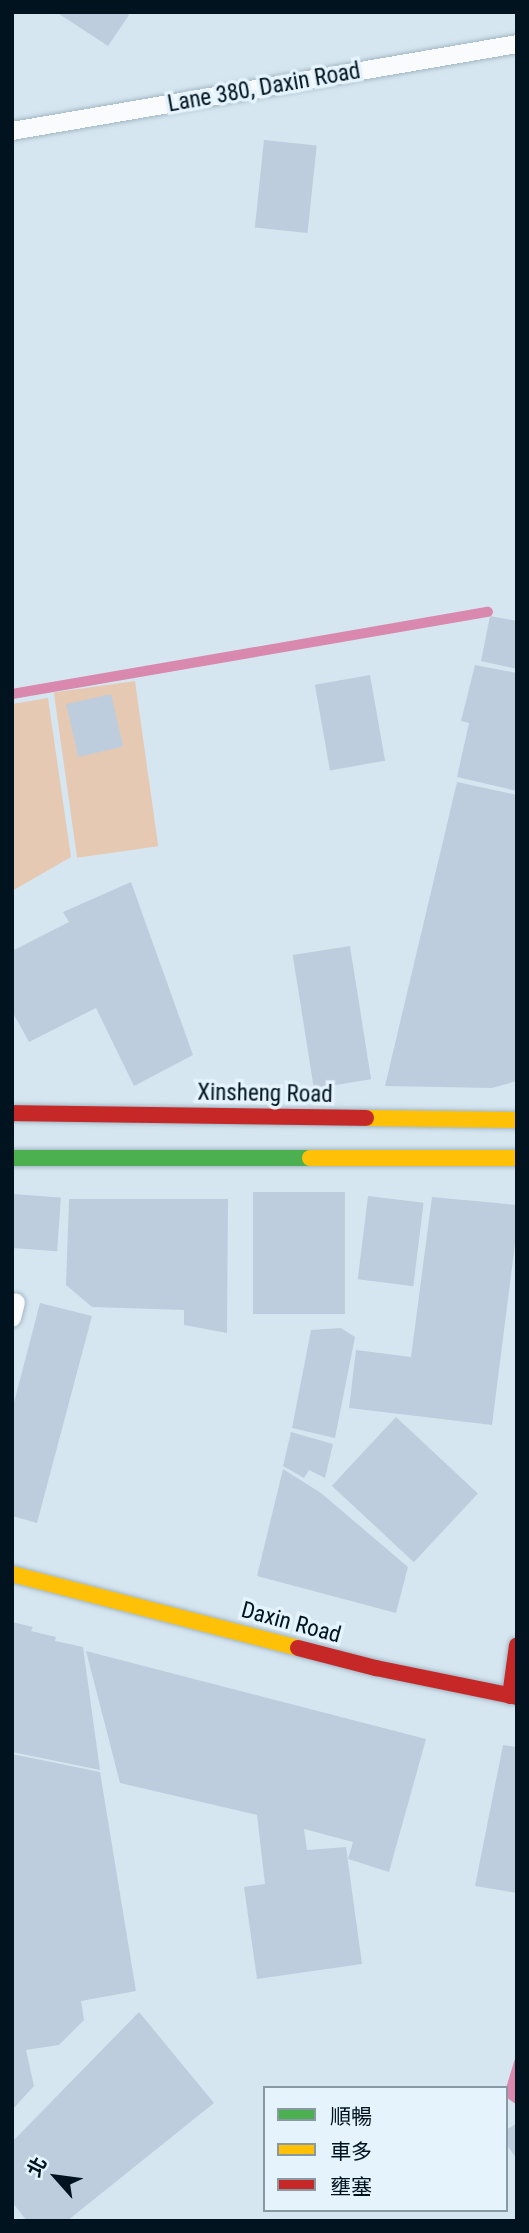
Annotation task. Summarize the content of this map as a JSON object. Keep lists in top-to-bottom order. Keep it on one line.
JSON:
{"streets":{"main road":["Xinsheng Road","Daxin Road"],"lane":["Lane 380, Daxin Road"]},"legend":["順暢","車多","壅塞"],"north":"top left"}
